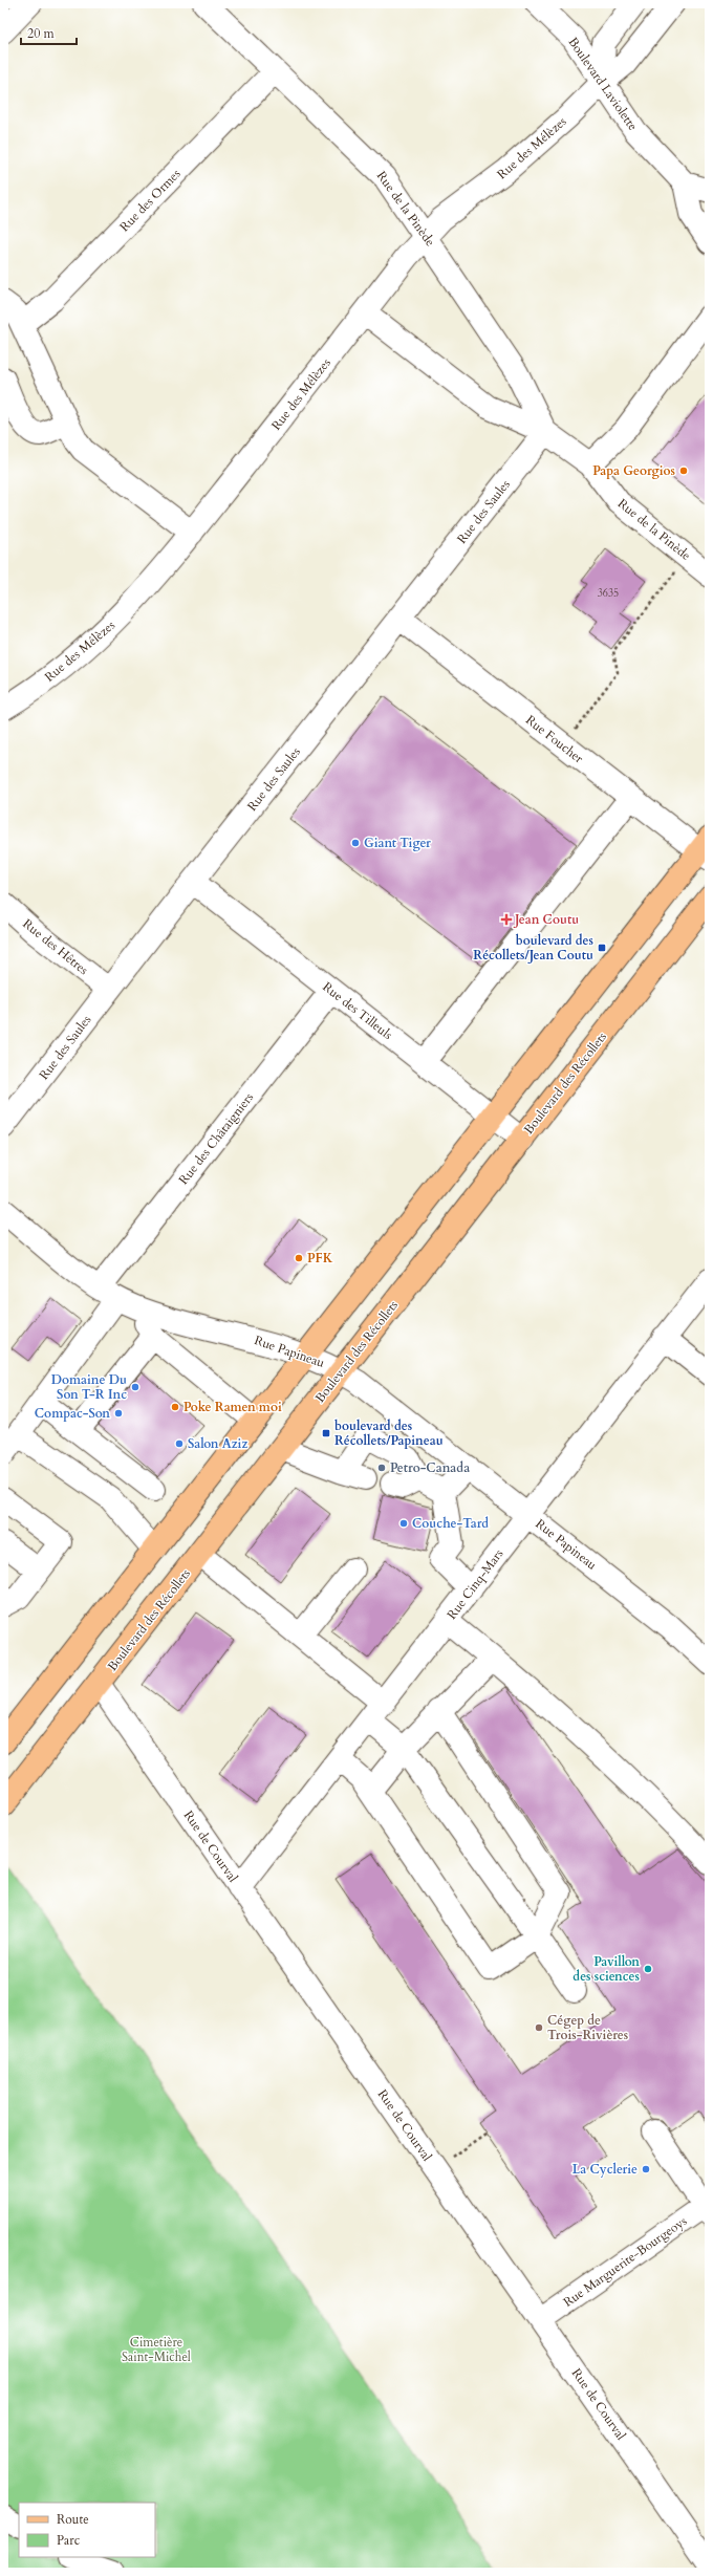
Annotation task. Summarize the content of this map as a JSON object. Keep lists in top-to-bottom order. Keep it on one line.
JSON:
{"streets":{"main road":["Boulevard des Récollets"],"street":["Boulevard Laviolette","Rue des Mélèzes","Rue des Ormes","Rue de la Pinède","Rue des Saules","Rue Foucher","Rue des Hêtres","Rue des Tilleuls","Rue des Châtaigniers","Rue Papineau","Rue Cinq-Mars","Rue de Courval","Rue Marguerite-Bourgeoys"]},"crossings":[["Boulevard Laviolette","Rue des Mélèzes"],["Rue des Mélèzes","Rue de la Pinède"],["Rue des Ormes","Rue de la Pinède"],["Rue de la Pinède","Rue des Saules"],["Rue des Saules","Rue Foucher"],["Rue des Saules","Rue des Hêtres"],["Rue des Saules","Rue des Tilleuls"],["Rue des Tilleuls","Boulevard des Récollets"],["Rue des Tilleuls","Rue des Châtaigniers"],["Boulevard des Récollets","Rue Papineau"],["Boulevard des Récollets","Rue de Courval"],["Rue des Châtaigniers","Rue Papineau"],["Rue Papineau","Rue Cinq-Mars"],["Rue Cinq-Mars","Rue de Courval"],["Rue de Courval","Rue Marguerite-Bourgeoys"]],"parks":["Cimetière Saint-Michel"],"places":{"other":["Papa Georgios","Giant Tiger","PFK","Domaine Du Son T-R Inc","Poke Ramen moi","Compac-Son","Salon Aziz","Petro-Canada","Couche-Tard","Pavillon des sciences","Cégep de Trois-Rivières","La Cyclerie"],"health":["Jean Coutu"],"transit":["boulevard des Récollets/Jean Coutu","boulevard des Récollets/Papineau"]},"house_numbers":["3635"],"legend":["Route","Parc"],"scale_bar":"20 m"}
